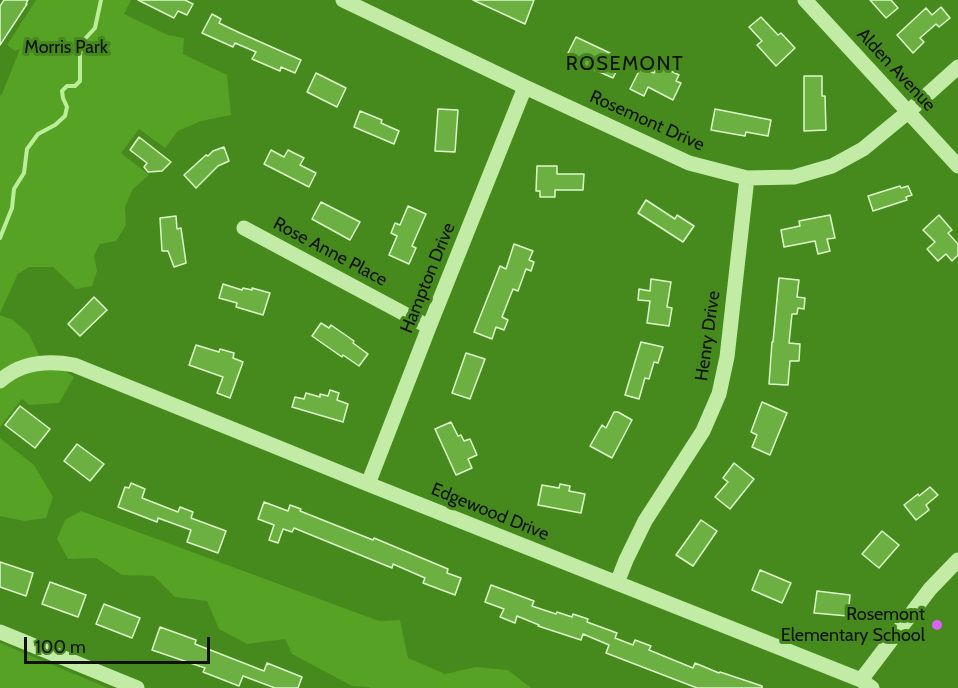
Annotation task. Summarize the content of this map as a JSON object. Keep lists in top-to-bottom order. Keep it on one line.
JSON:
{"streets":{"street":["Alden Avenue","Rosemont Drive","Rose Anne Place","Hampton Drive","Henry Drive","Edgewood Drive"]},"crossings":[["Alden Avenue","Rosemont Drive"],["Rosemont Drive","Hampton Drive"],["Rosemont Drive","Henry Drive"],["Rose Anne Place","Hampton Drive"],["Hampton Drive","Edgewood Drive"],["Henry Drive","Edgewood Drive"]],"districts":["ROSEMONT"],"parks":["Morris Park"],"places":["Rosemont Elementary School"],"scale_bar":"100 m"}
